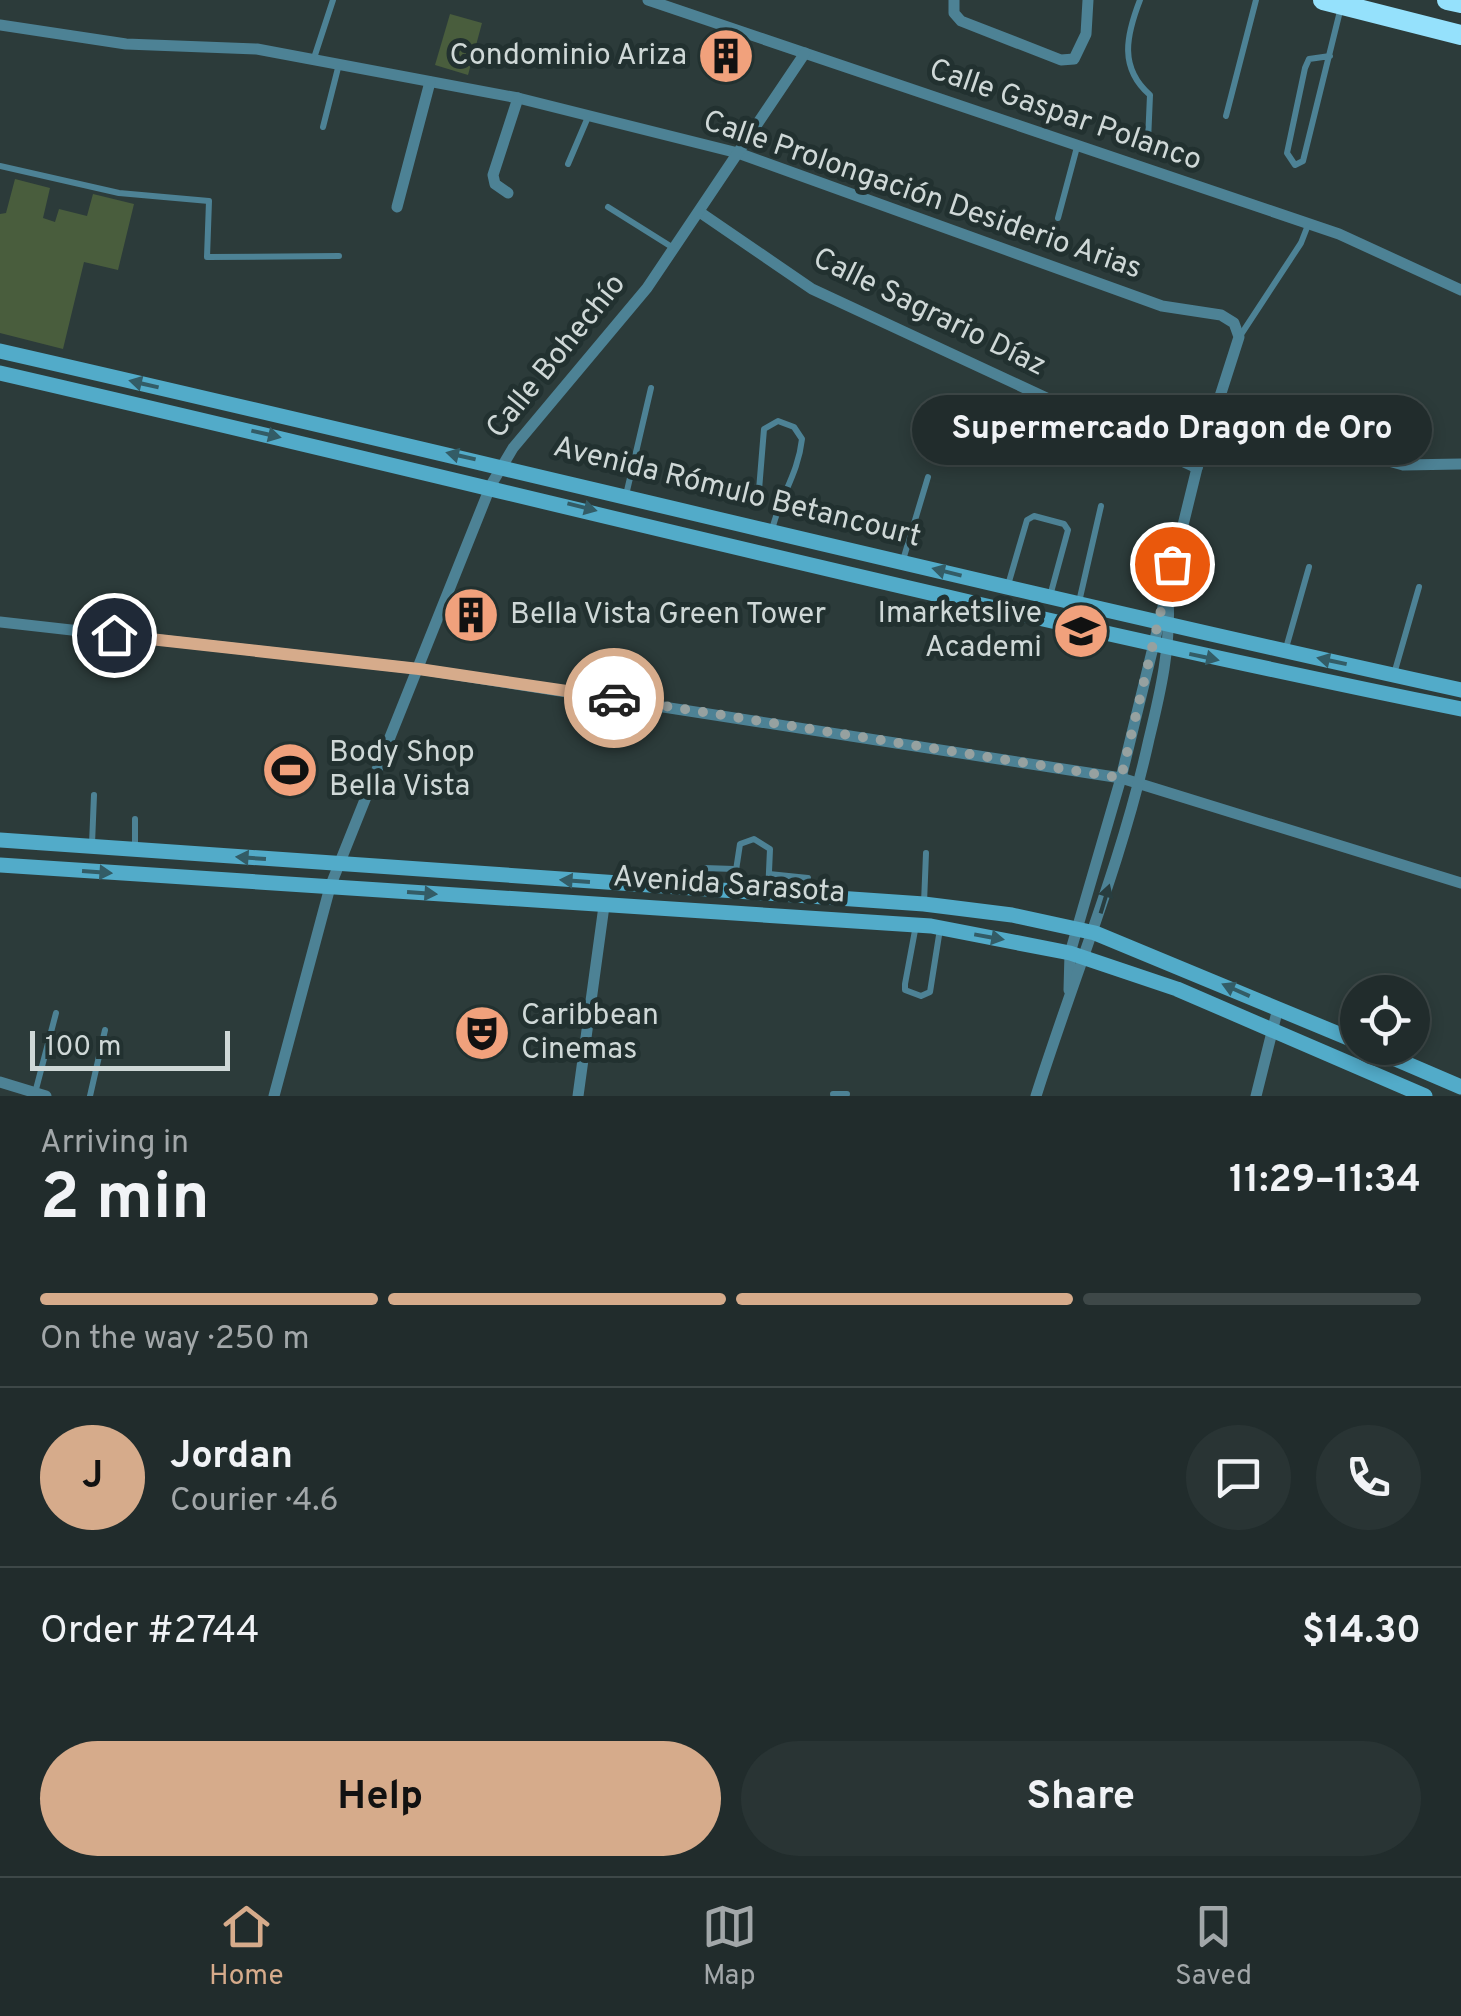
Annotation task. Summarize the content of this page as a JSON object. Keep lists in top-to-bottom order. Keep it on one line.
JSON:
{"streets":{"main road":["Avenida Rómulo Betancourt","Avenida Sarasota"],"street":["Calle Gaspar Polanco","Calle Prolongación Desiderio Arias","Calle Sagrario Díaz","Calle Bohechío"]},"crossings":[["Calle Gaspar Polanco","Calle Bohechío"],["Calle Prolongación Desiderio Arias","Calle Bohechío"],["Calle Sagrario Díaz","Calle Bohechío"],["Calle Bohechío","Avenida Rómulo Betancourt"],["Calle Bohechío","Avenida Sarasota"]],"places":{"building":["Condominio Ariza","Bella Vista Green Tower"],"other":["Supermercado Dragon de Oro"],"school or university":["Imarketslive Academi"],"sports":["Body Shop Bella Vista"],"theatre":["Caribbean Cinemas"]},"scale_bar":"100 m","page":{"bubble":"Supermercado Dragon de Oro","scale":"100 m","heading":["2 min","Arriving in","11:29–11:34"],"panel":["Jordan","Courier · 4.6","Order #2744","$14.30"],"bar":"On the way · 250 m","round":"J","buttons":["Help","Share"],"tabs":["Home","Map","Saved"]}}
